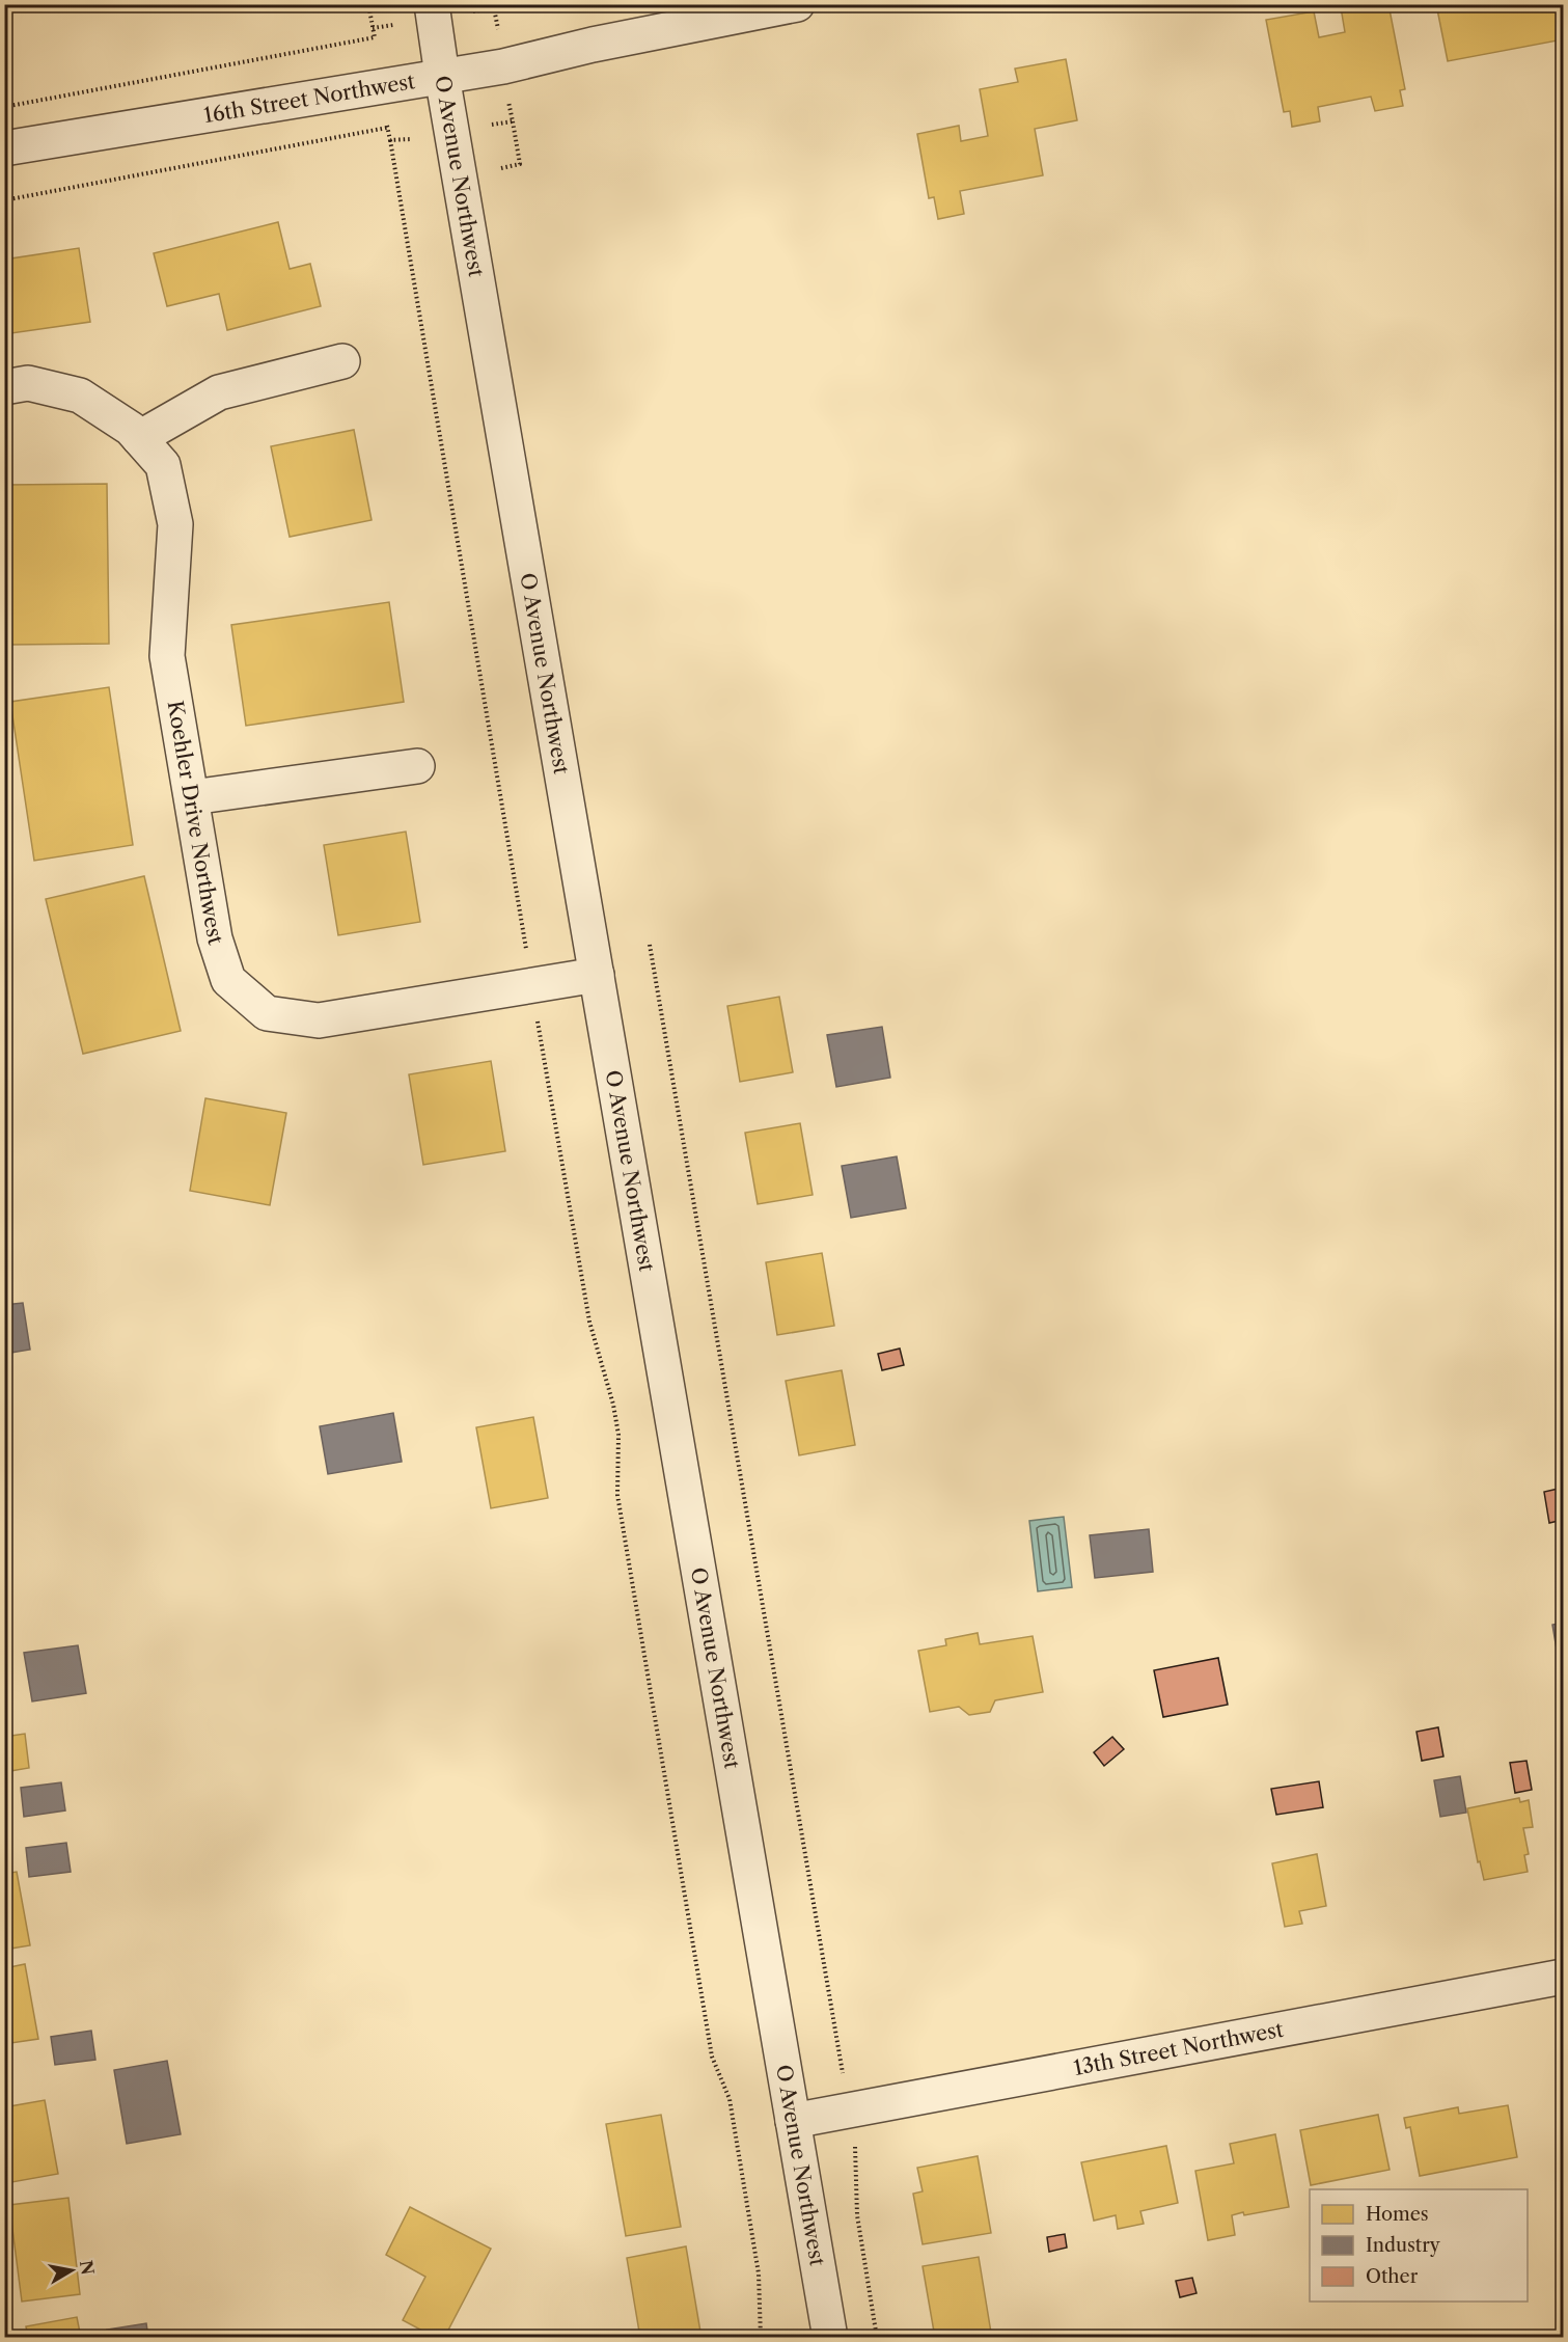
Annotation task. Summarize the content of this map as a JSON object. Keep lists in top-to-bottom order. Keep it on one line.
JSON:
{"streets":{"street":["16th Street Northwest","O Avenue Northwest","Koehler Drive Northwest","13th Street Northwest"]},"crossings":[["16th Street Northwest","O Avenue Northwest"],["O Avenue Northwest","Koehler Drive Northwest"],["O Avenue Northwest","13th Street Northwest"]],"legend":["Homes","Industry","Other"],"north":"right"}
